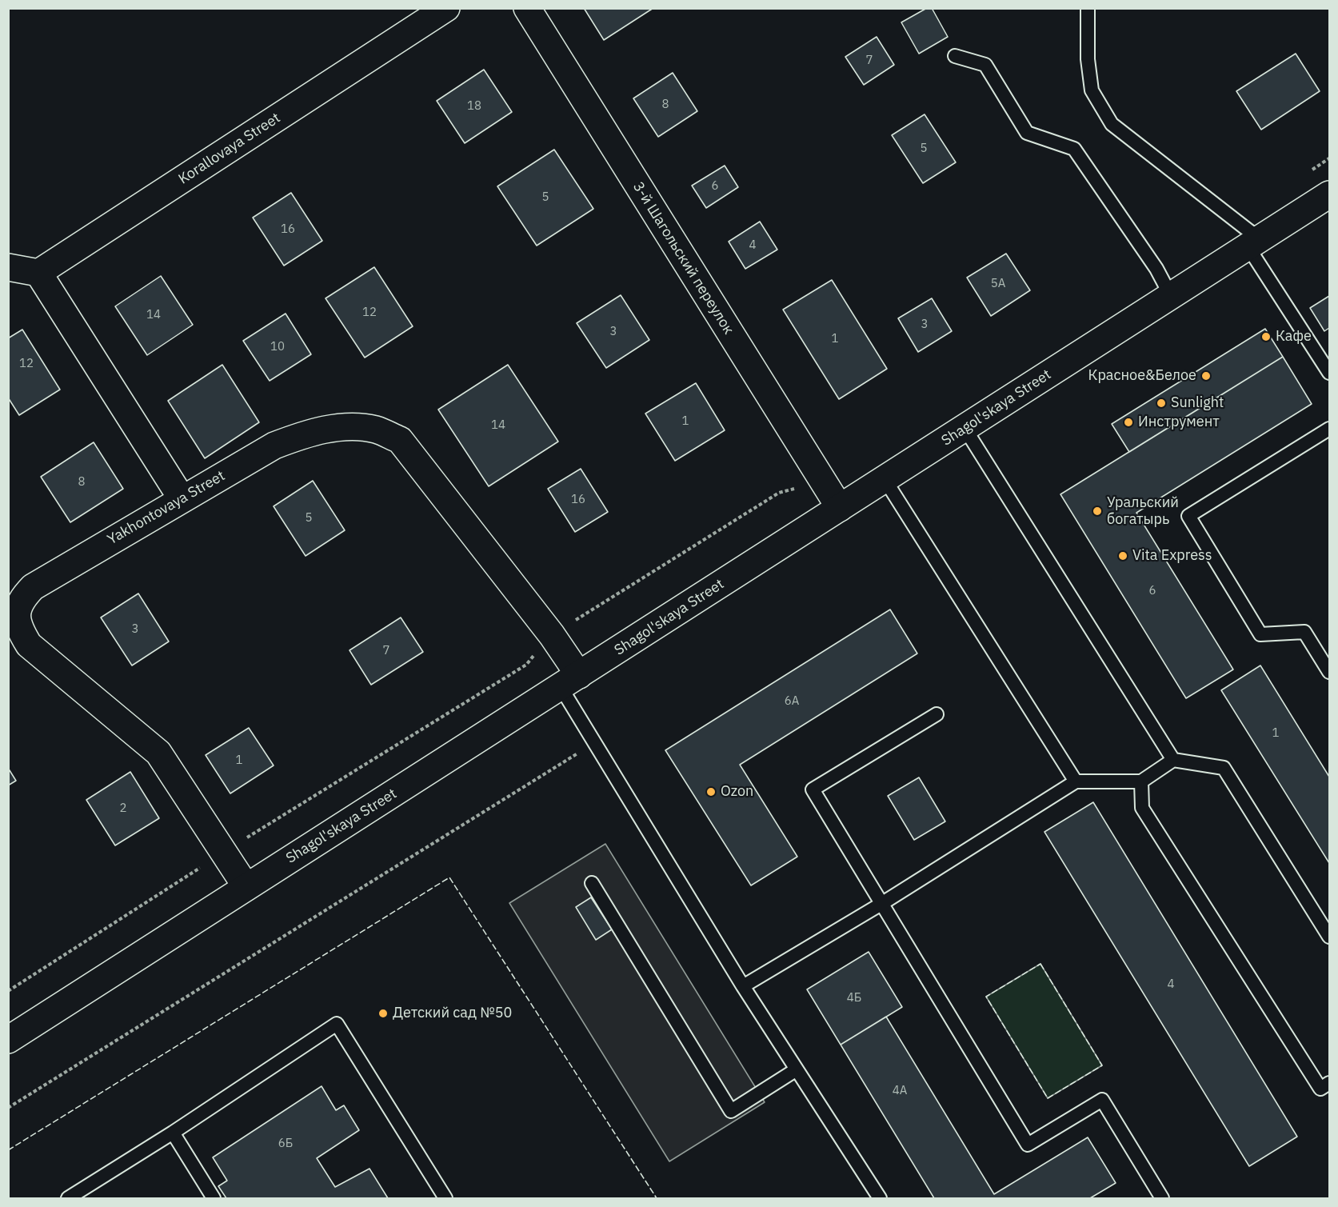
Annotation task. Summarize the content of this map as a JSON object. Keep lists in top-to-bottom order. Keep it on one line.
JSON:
{"streets":{"street":["Korallovaya Street","3-й Шагольский переулок","Shagol'skaya Street","Yakhontovaya Street"]},"crossings":[["3-й Шагольский переулок","Shagol'skaya Street"],["Shagol'skaya Street","Yakhontovaya Street"]],"places":["Кафе","Красное&Белое","Sunlight","Инструмент","Уральский богатырь","Vita Express","Ozon","Детский сад №50"],"house_numbers":["7","8","18","5","6","5","16","4","5А","12","14","3","3","1","10","12","1","14","8","16","5","6","3","7","6А","1","1","2","4","4Б","4А","6Б"]}
